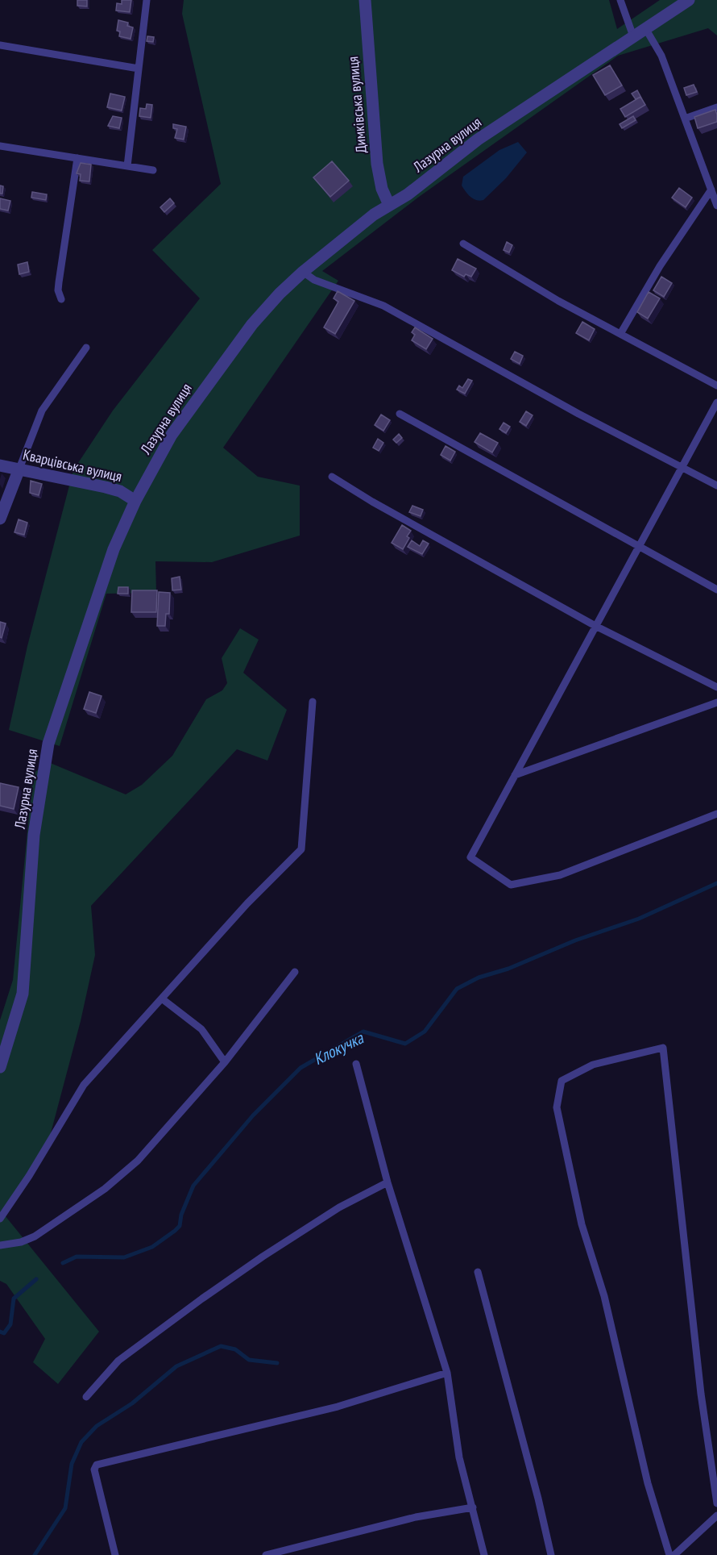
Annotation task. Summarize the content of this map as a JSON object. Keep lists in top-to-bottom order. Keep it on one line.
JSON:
{"streets":{"street":["Димківська вулиця","Лазурна вулиця","Кварцівська вулиця"]},"crossings":[["Димківська вулиця","Лазурна вулиця"],["Лазурна вулиця","Кварцівська вулиця"]],"water":["Клокучка"]}
